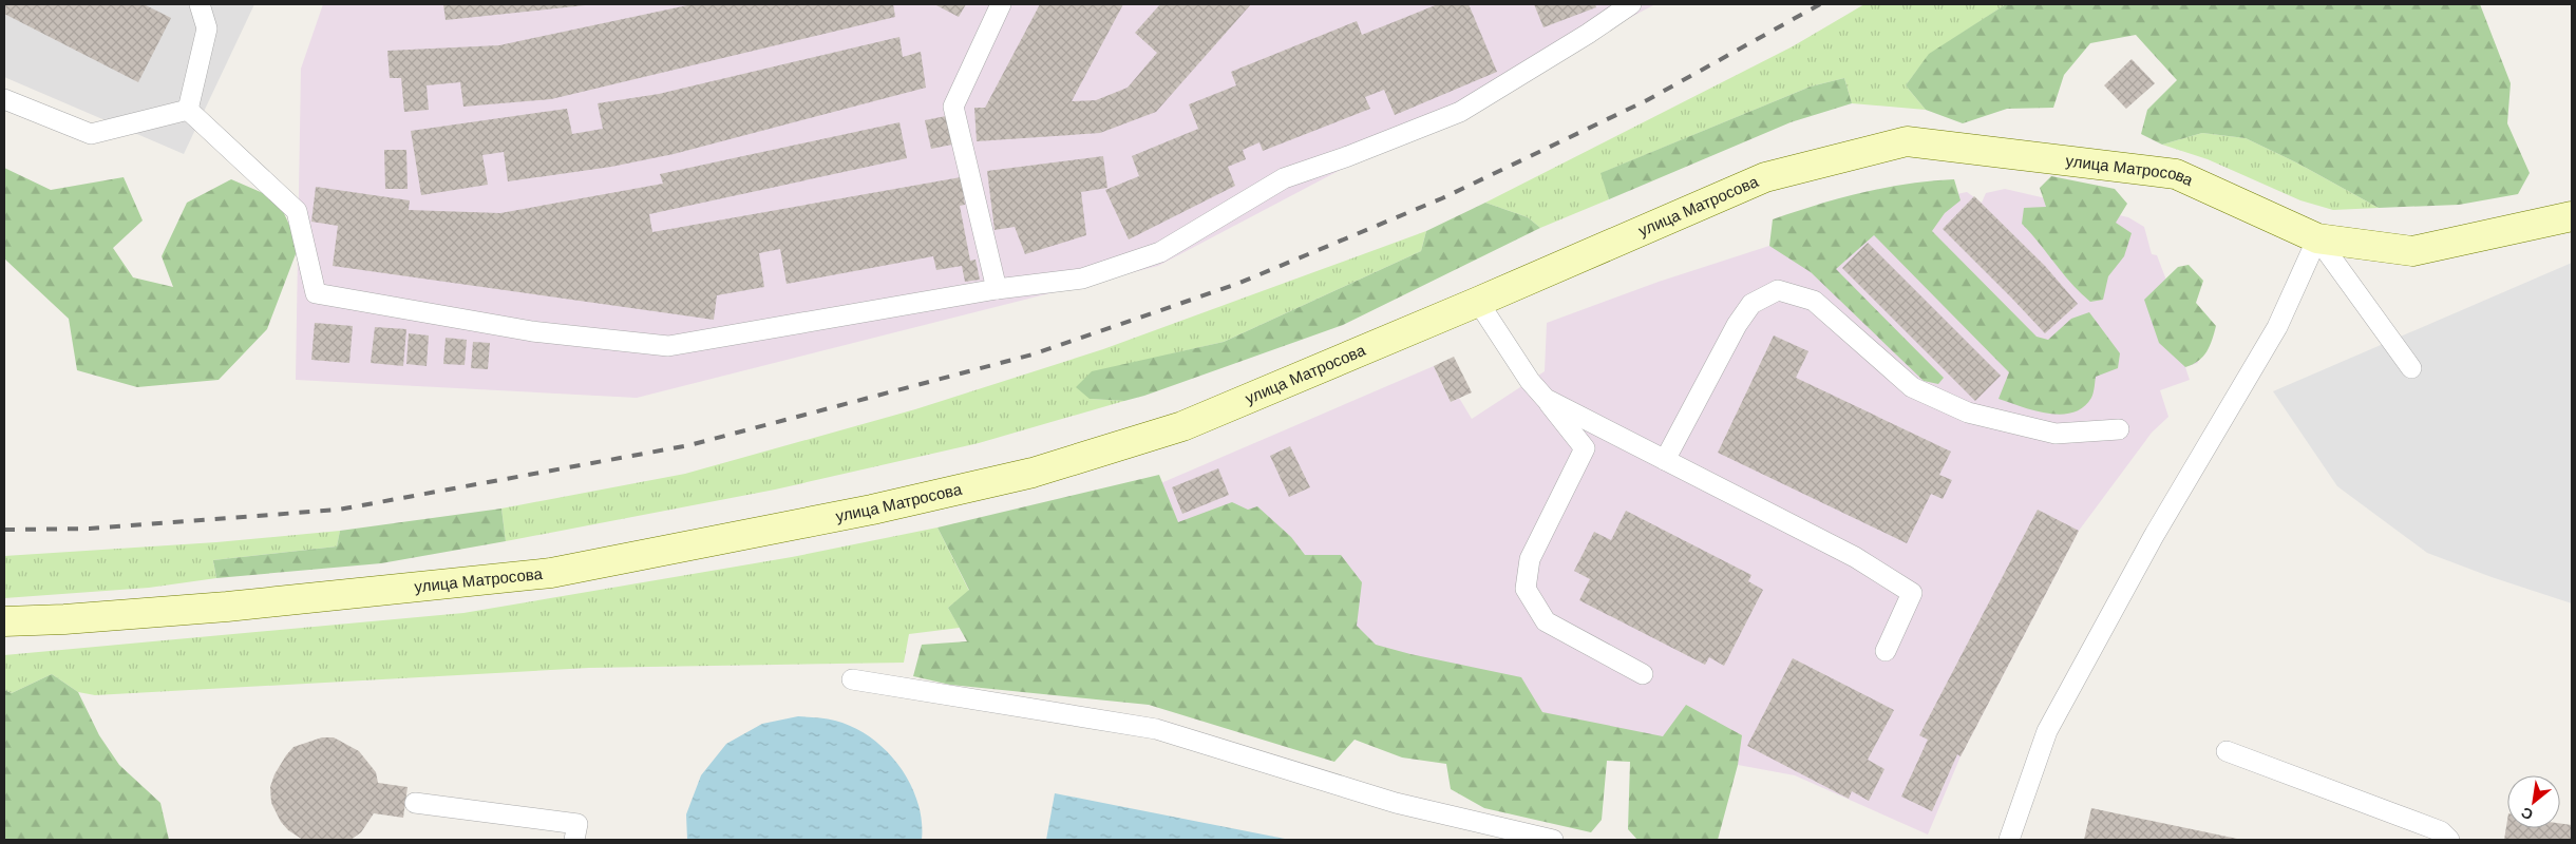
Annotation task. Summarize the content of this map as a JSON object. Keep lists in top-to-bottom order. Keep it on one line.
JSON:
{"streets":{"main road":["улица Матросова"]},"north":"bottom left"}
